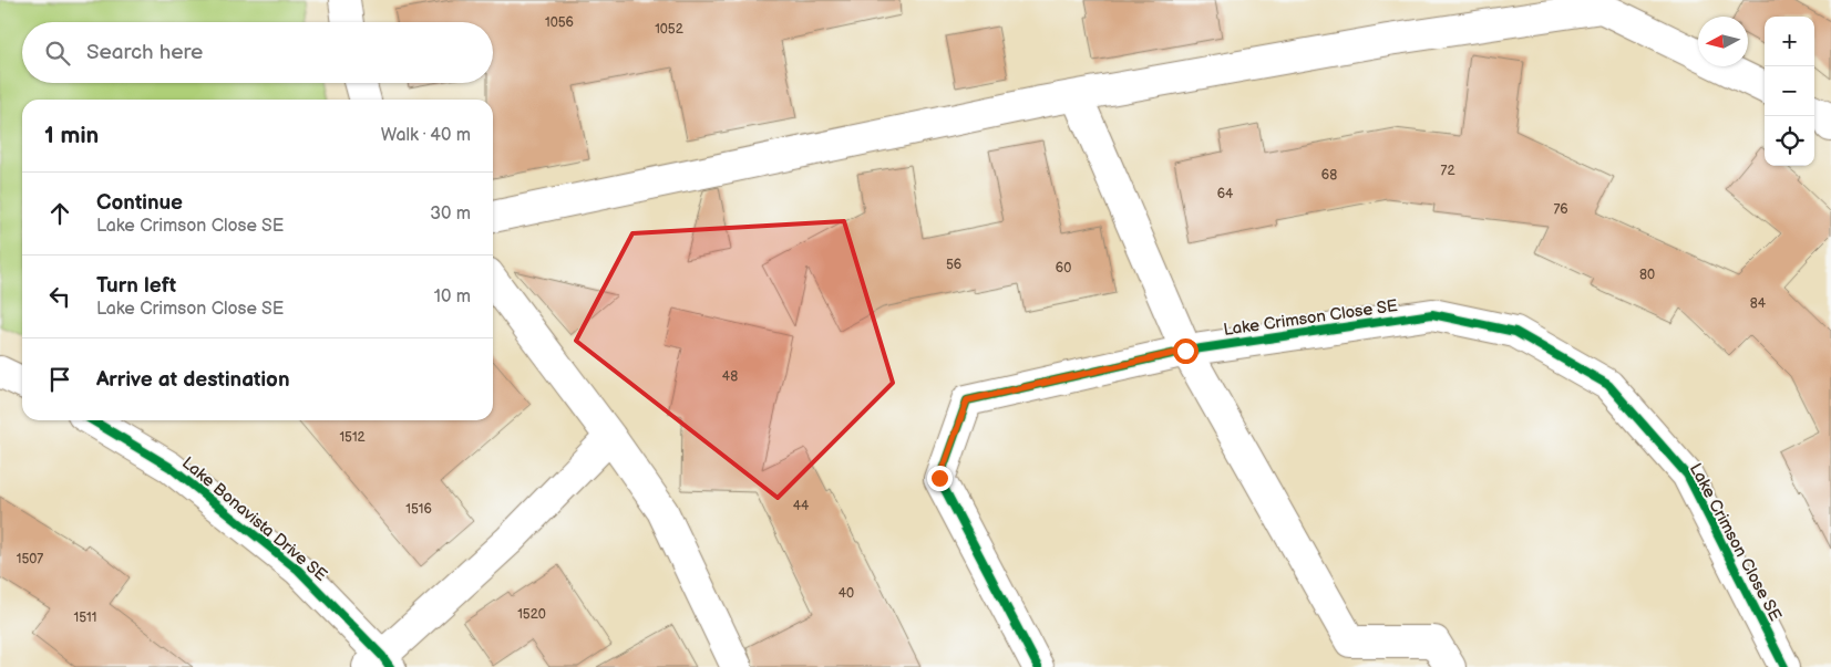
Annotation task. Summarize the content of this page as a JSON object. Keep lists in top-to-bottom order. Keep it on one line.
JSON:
{"streets":{"street":["Lake Crimson Close SE","Lake Bonavista Drive SE"]},"house_numbers":["1056","1052","72","68","64","76","56","60","80","84","48","1512","44","1516","1507","40","1520","1511"],"north":"left","page":{"map_buttons":["+","−"],"search":"Search here","heading":["1 min","Walk · 40 m"],"list":[["Continue","Lake Crimson Close SE","30 m"],["Turn left","Lake Crimson Close SE","10 m"],"Arrive at destination"]}}
